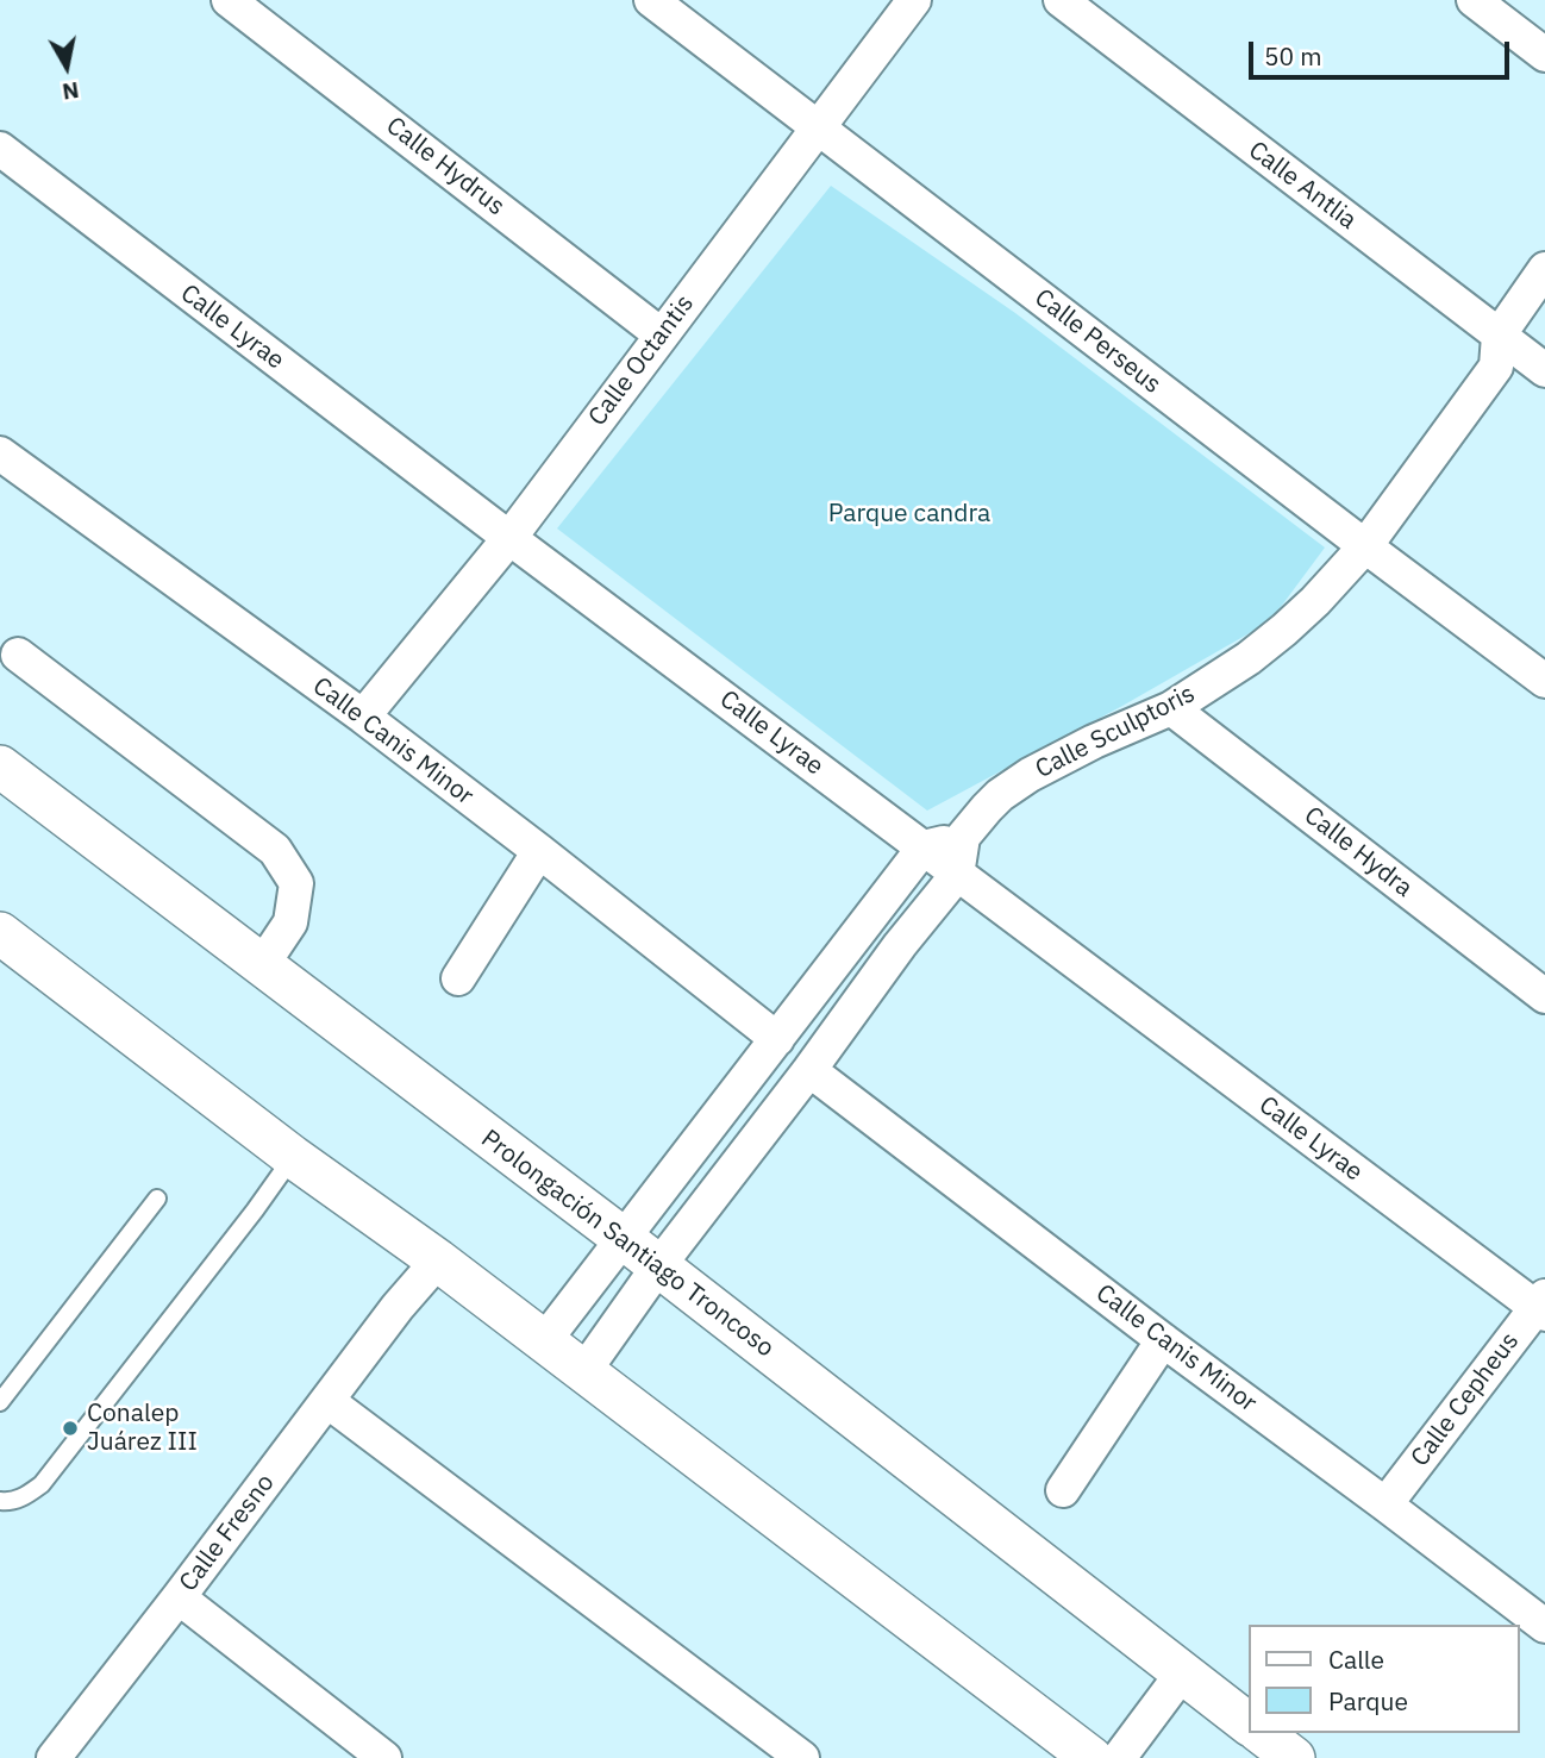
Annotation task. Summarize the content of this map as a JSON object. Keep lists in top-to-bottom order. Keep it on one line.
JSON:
{"streets":{"street":["Calle Hydrus","Calle Antlia","Calle Lyrae","Calle Perseus","Calle Octantis","Calle Sculptoris","Calle Canis Minor","Calle Hydra","Prolongación Santiago Troncoso","Calle Cepheus","Calle Fresno"]},"crossings":[["Calle Hydrus","Calle Octantis"],["Calle Antlia","Calle Sculptoris"],["Calle Lyrae","Calle Octantis"],["Calle Lyrae","Calle Cepheus"],["Calle Perseus","Calle Octantis"],["Calle Perseus","Calle Sculptoris"],["Calle Octantis","Calle Canis Minor"],["Calle Sculptoris","Calle Hydra"],["Calle Canis Minor","Calle Cepheus"]],"parks":["Parque candra"],"places":["Conalep Juárez III"],"legend":["Calle","Parque"],"scale_bar":"50 m","north":"bottom"}
